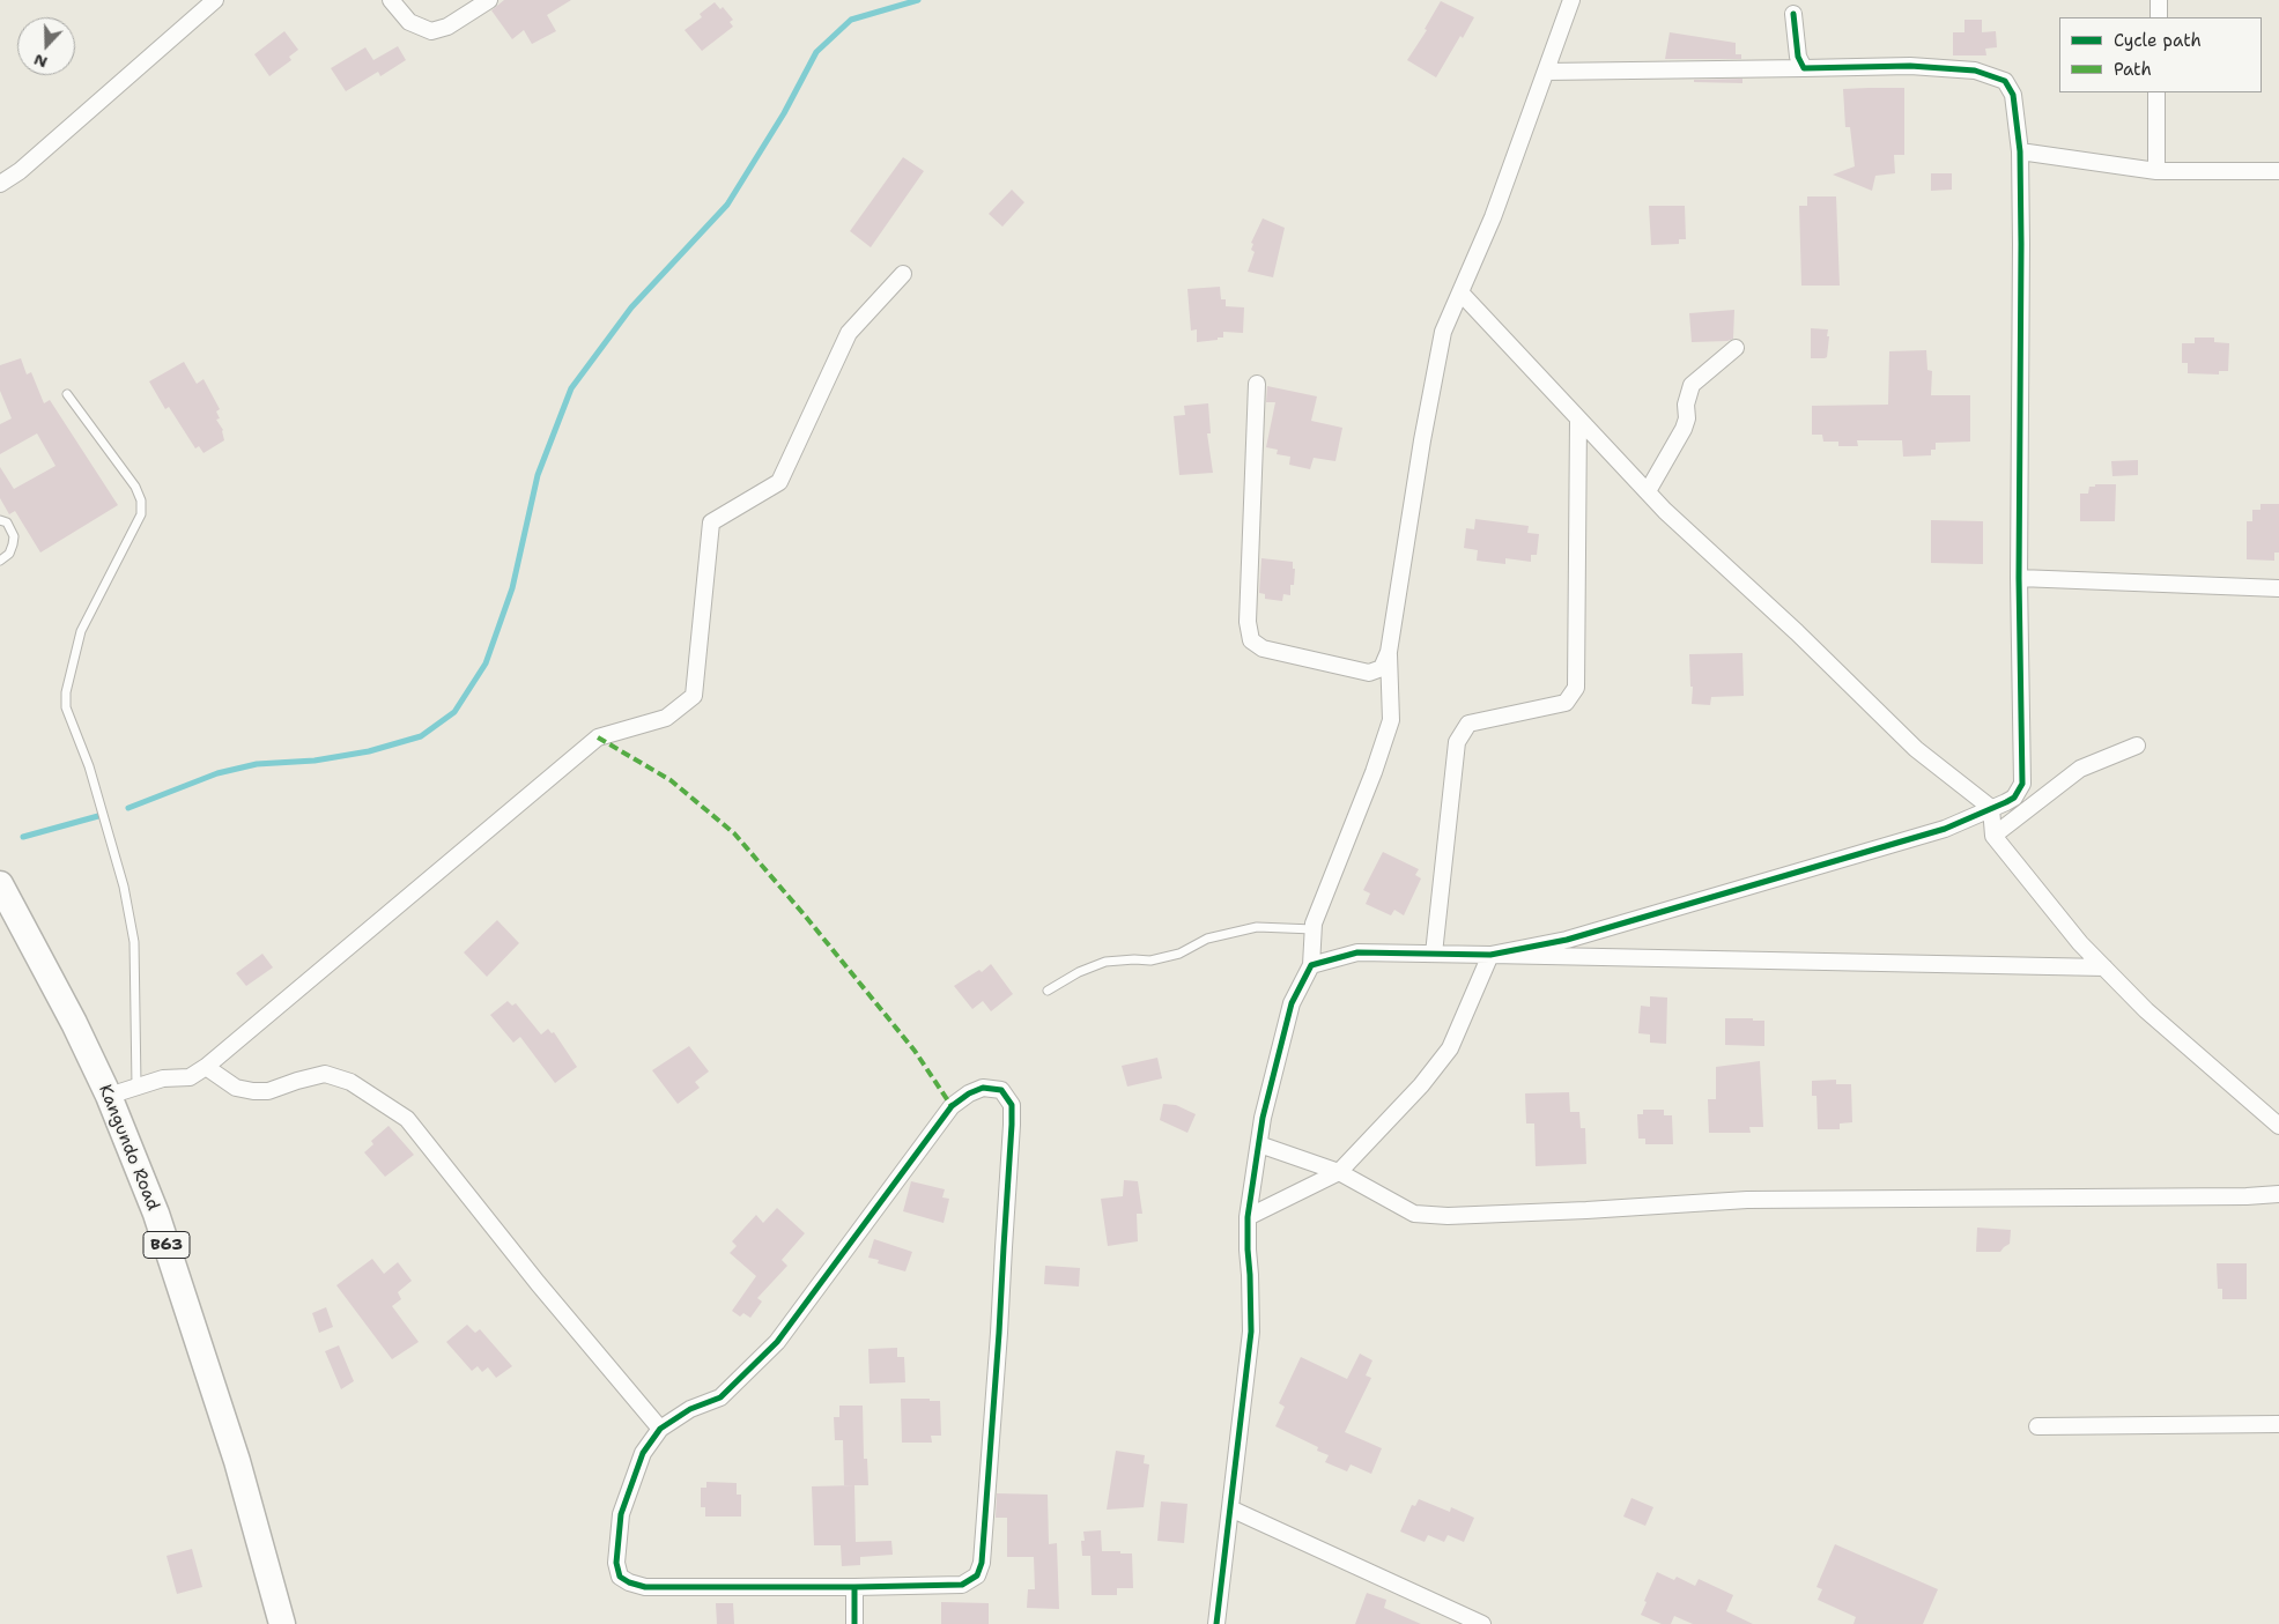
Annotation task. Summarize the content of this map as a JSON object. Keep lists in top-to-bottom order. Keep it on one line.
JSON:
{"streets":{"highway":["Kangundo Road","B63"]},"legend":["Cycle path","Path"],"north":"bottom"}
